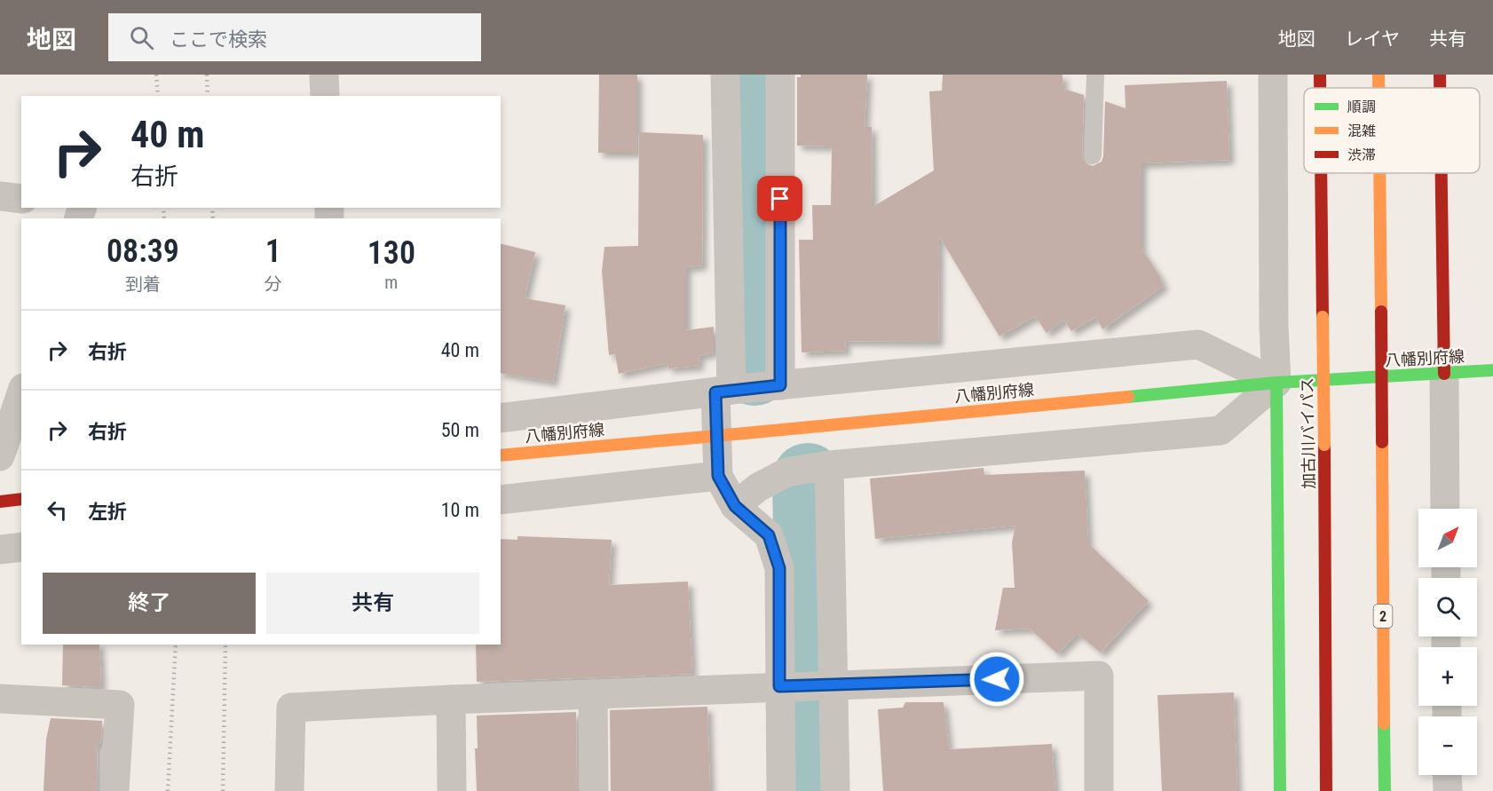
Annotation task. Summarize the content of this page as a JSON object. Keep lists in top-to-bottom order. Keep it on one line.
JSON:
{"streets":{"main road":["八幡別府線","加古川バイパス","2"]},"legend":["順調","混雑","渋滞"],"north":"top right","page":{"header":"地図","search":"ここで検索","nav":["地図","レイヤ","共有"],"turn":["40 m","右折"],"eta":["08:39","到着","1","分","130","m"],"list":[{"name":"右折","value":"40 m"},{"name":"右折","value":"50 m"},{"name":"左折","value":"10 m"}],"map_buttons":["+","−"],"buttons":["終了","共有"]}}
